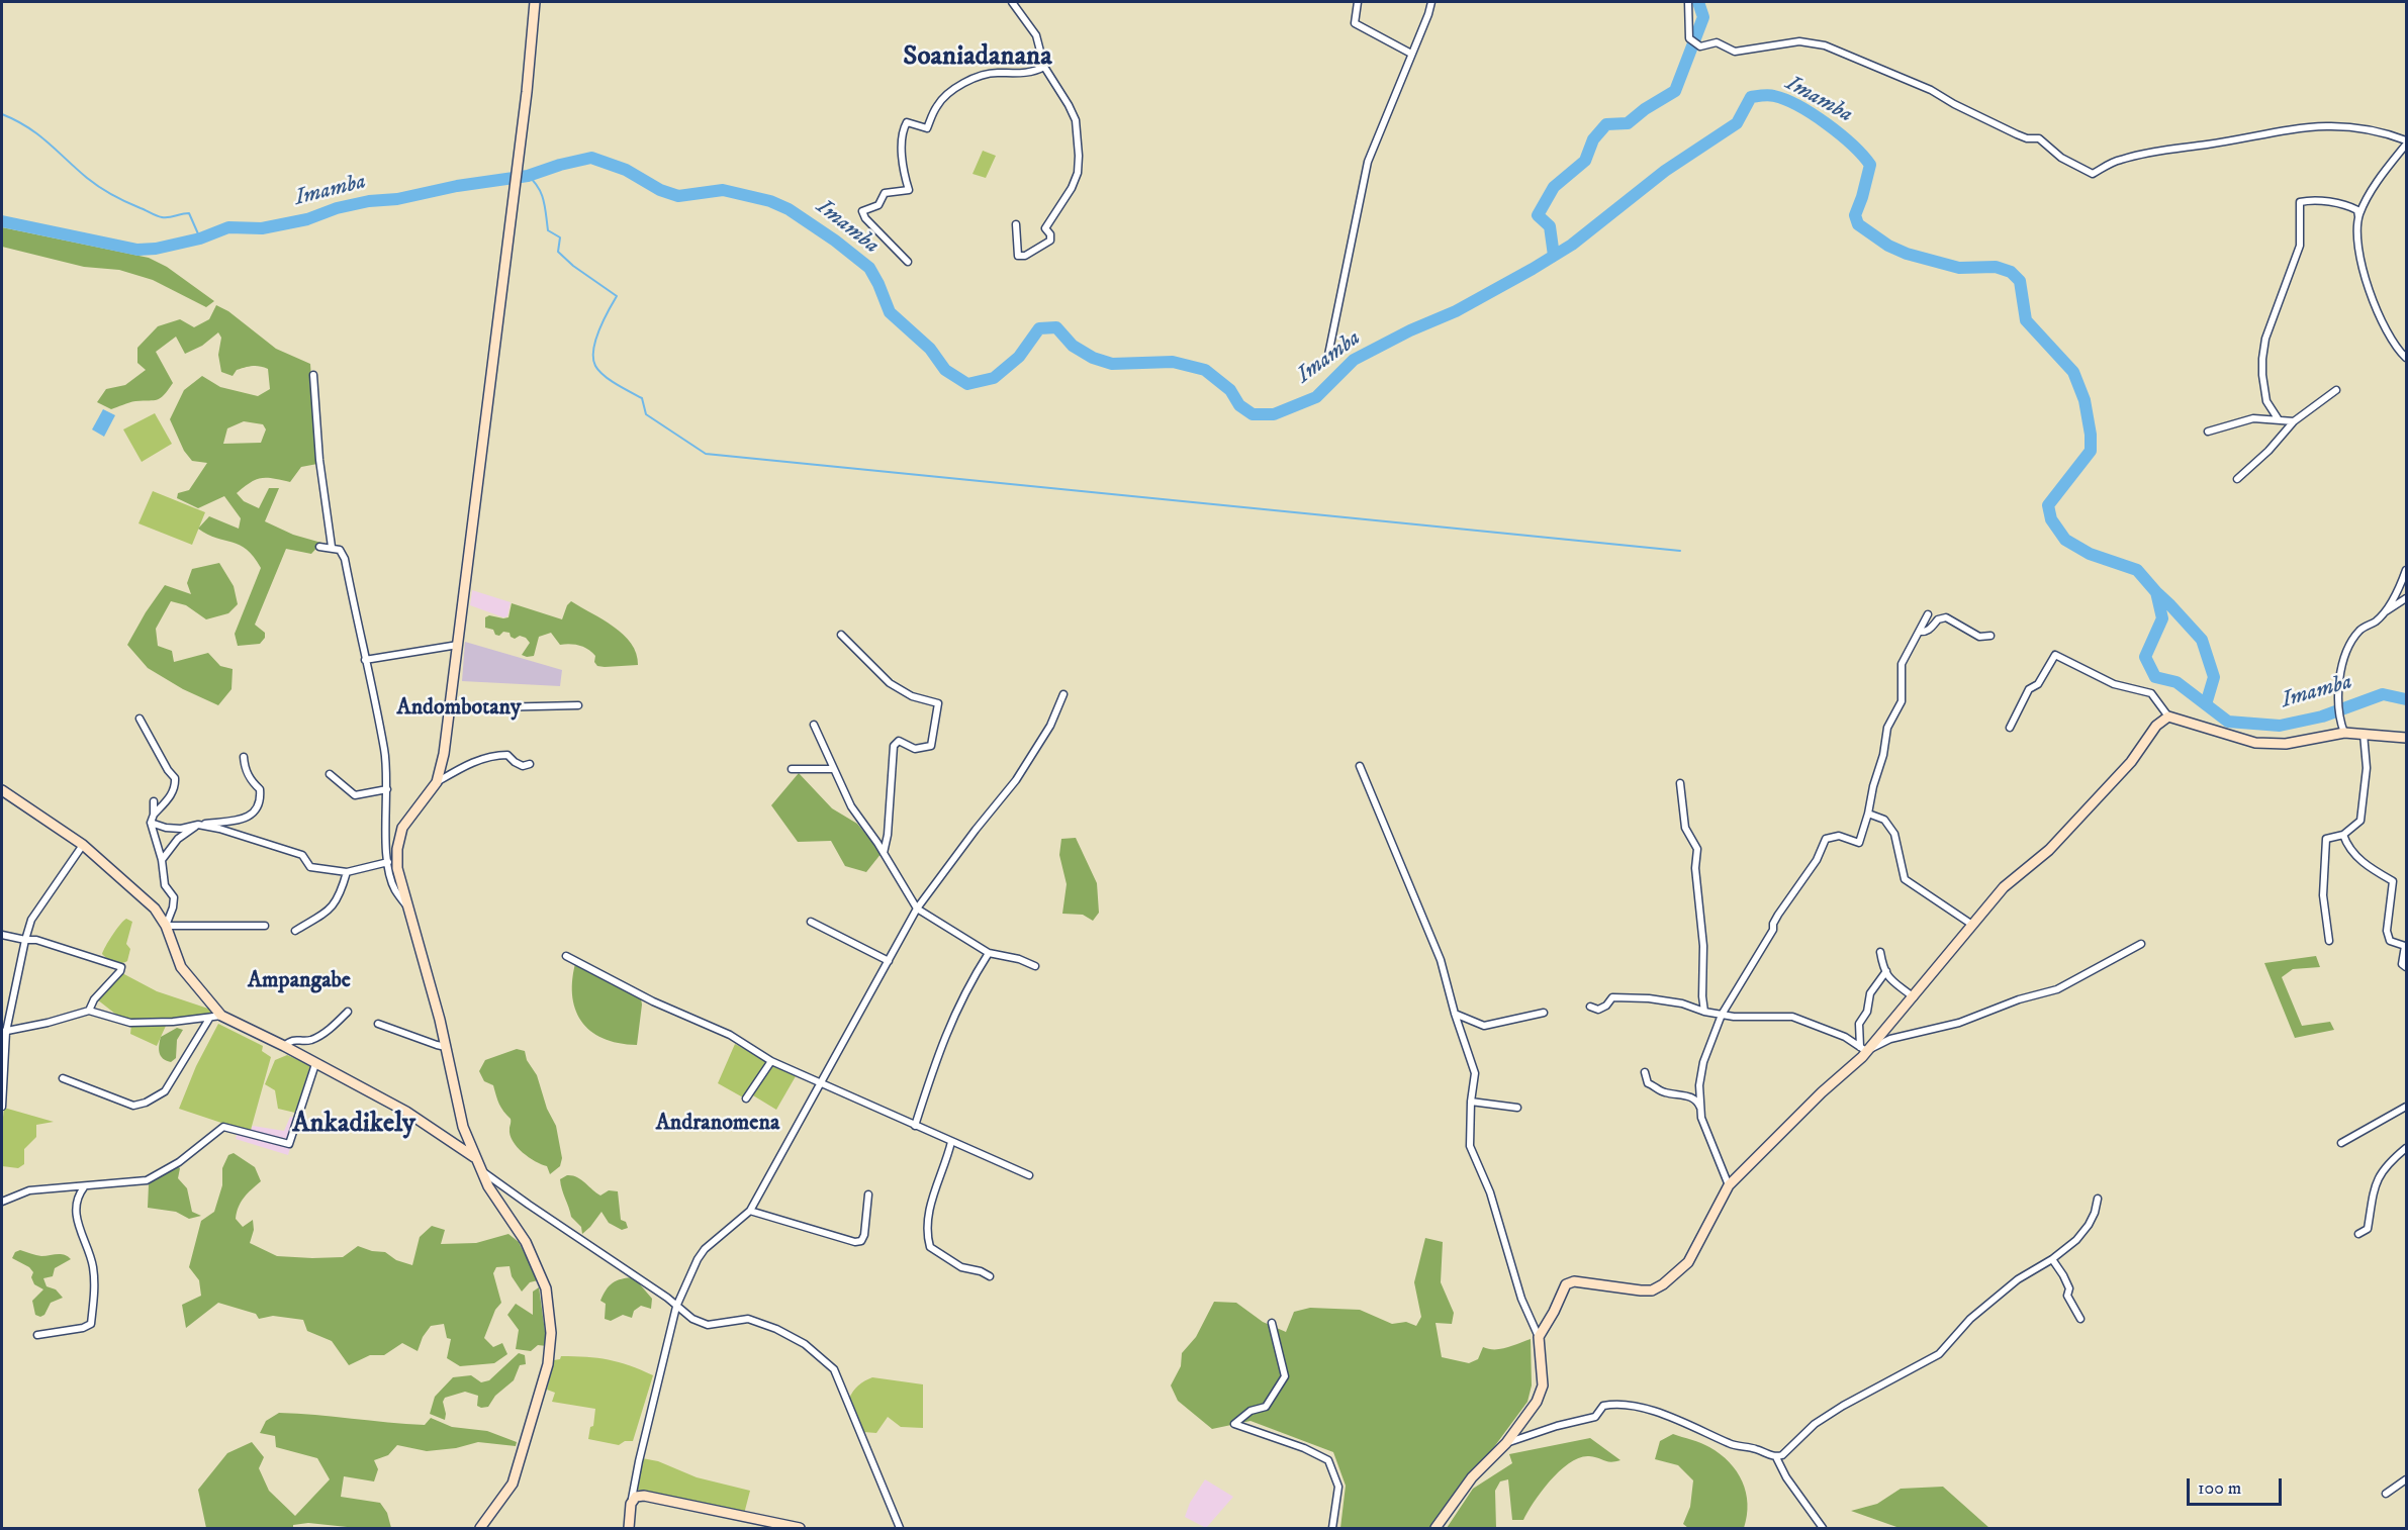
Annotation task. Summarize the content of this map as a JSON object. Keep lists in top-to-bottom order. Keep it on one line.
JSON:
{"districts":["Soaniadanana","Andombotany","Ampangabe","Andranomena","Ankadikely"],"water":["Imamba"],"scale_bar":"100 m"}
